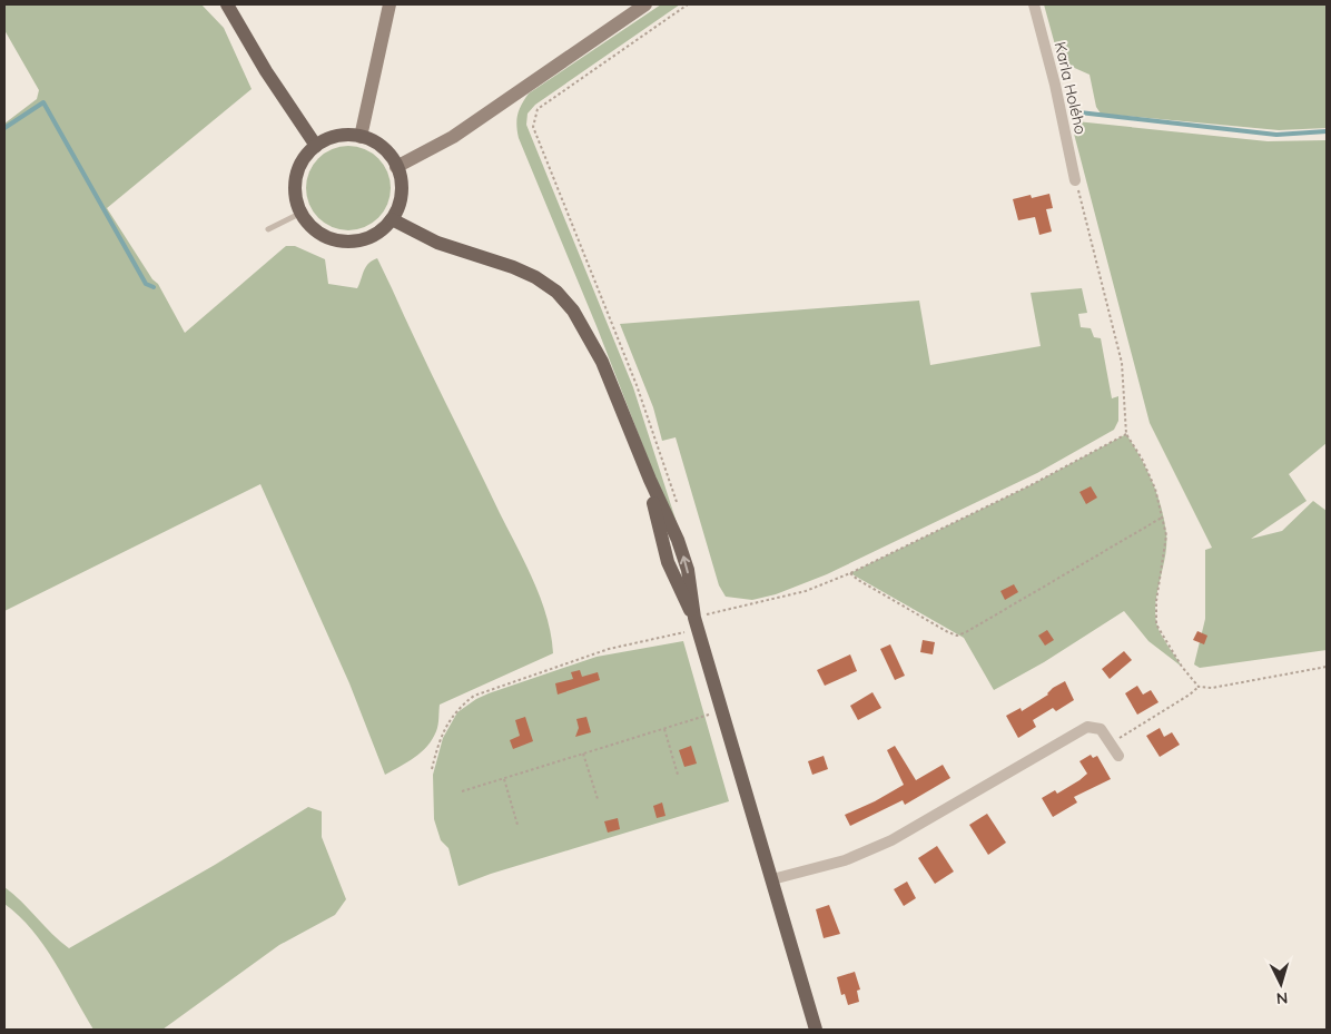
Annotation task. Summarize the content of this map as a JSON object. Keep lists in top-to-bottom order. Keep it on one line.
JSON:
{"streets":{"street":["Karla Holého"]},"north":"bottom"}
